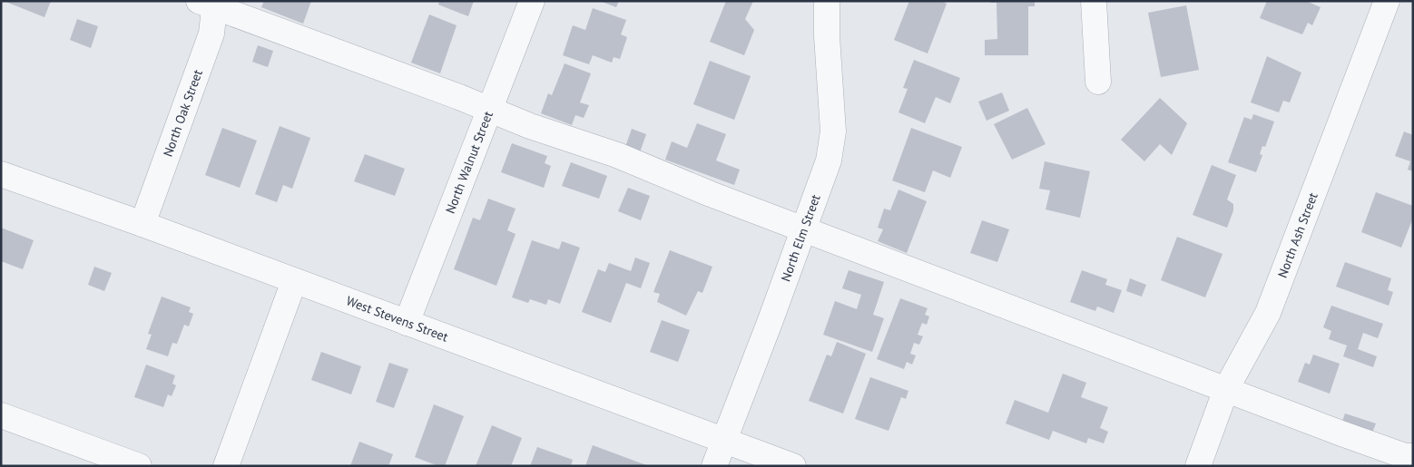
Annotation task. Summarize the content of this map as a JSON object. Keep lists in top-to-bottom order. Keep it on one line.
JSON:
{"streets":{"street":["North Oak Street","North Walnut Street","North Ash Street","North Elm Street","West Stevens Street"]},"crossings":[["North Oak Street","West Stevens Street"],["North Walnut Street","West Stevens Street"],["North Elm Street","West Stevens Street"]]}
